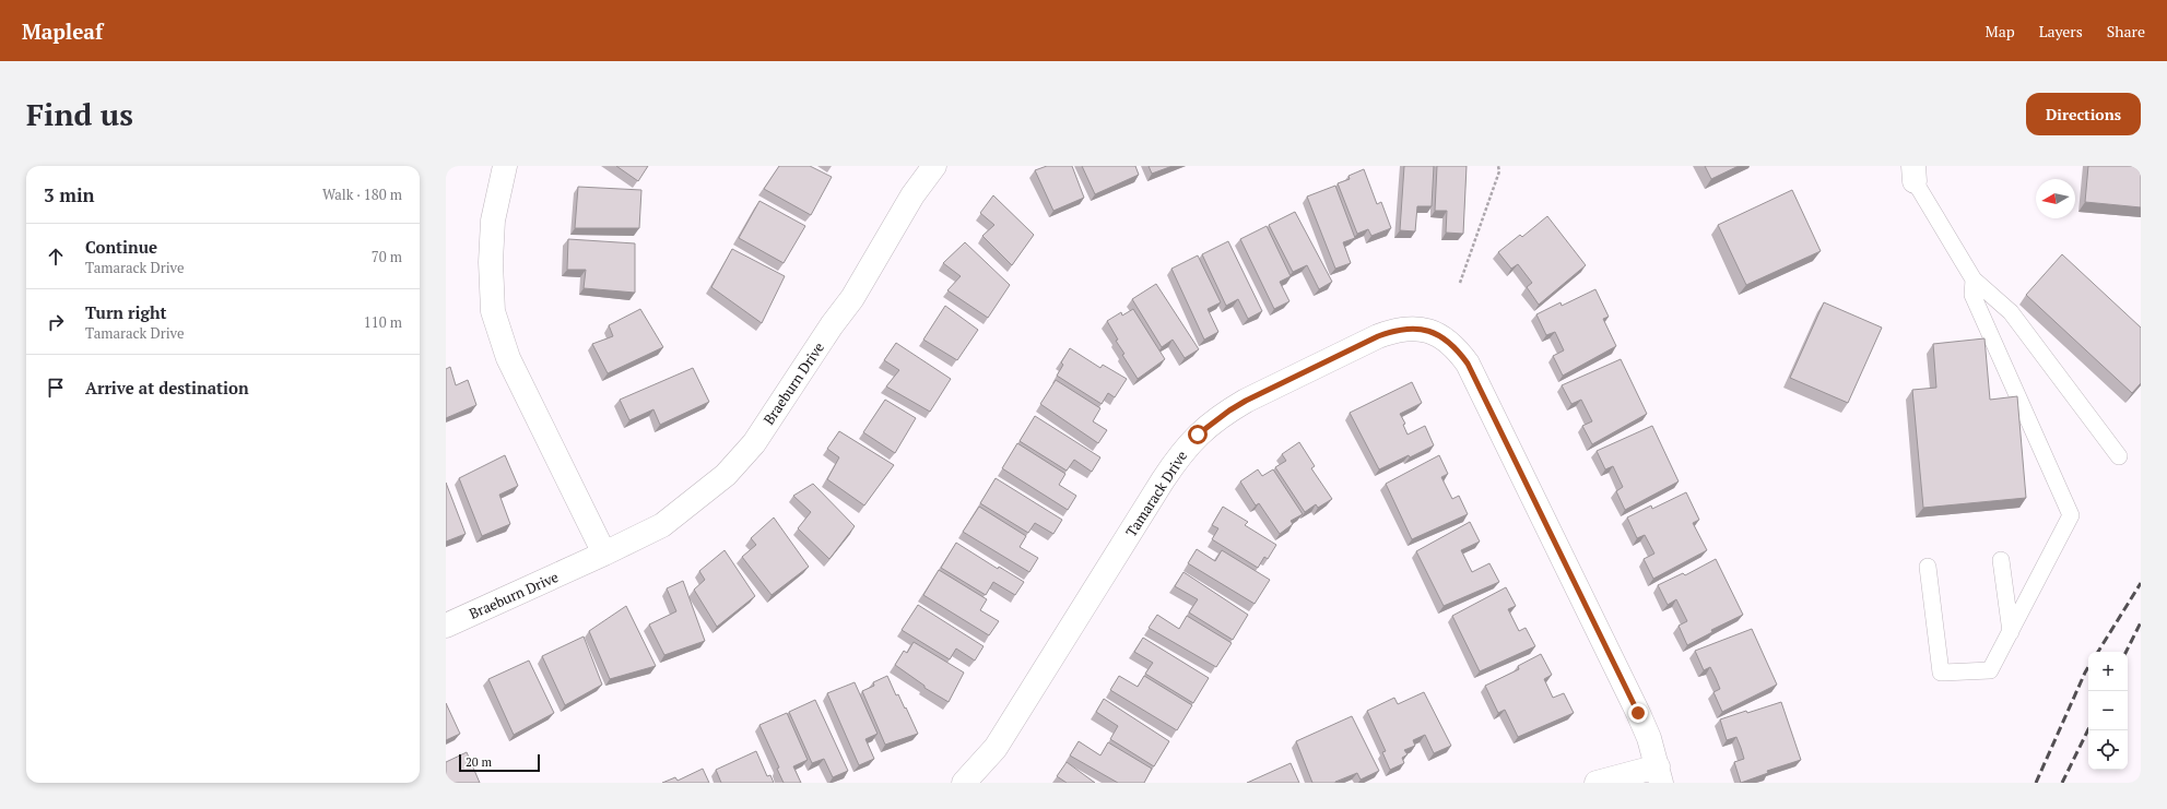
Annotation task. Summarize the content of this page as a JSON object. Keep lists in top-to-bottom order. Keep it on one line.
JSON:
{"streets":{"street":["Braeburn Drive","Tamarack Drive"]},"scale_bar":"20 m","north":"left","page":{"header":"Mapleaf","nav":["Map","Layers","Share"],"buttons":"Directions","title":"Find us","heading":["3 min","Walk · 180 m"],"list":[["Continue","Tamarack Drive","70 m"],["Turn right","Tamarack Drive","110 m"],"Arrive at destination"],"map_buttons":["+","−"],"scale":"20 m"}}
